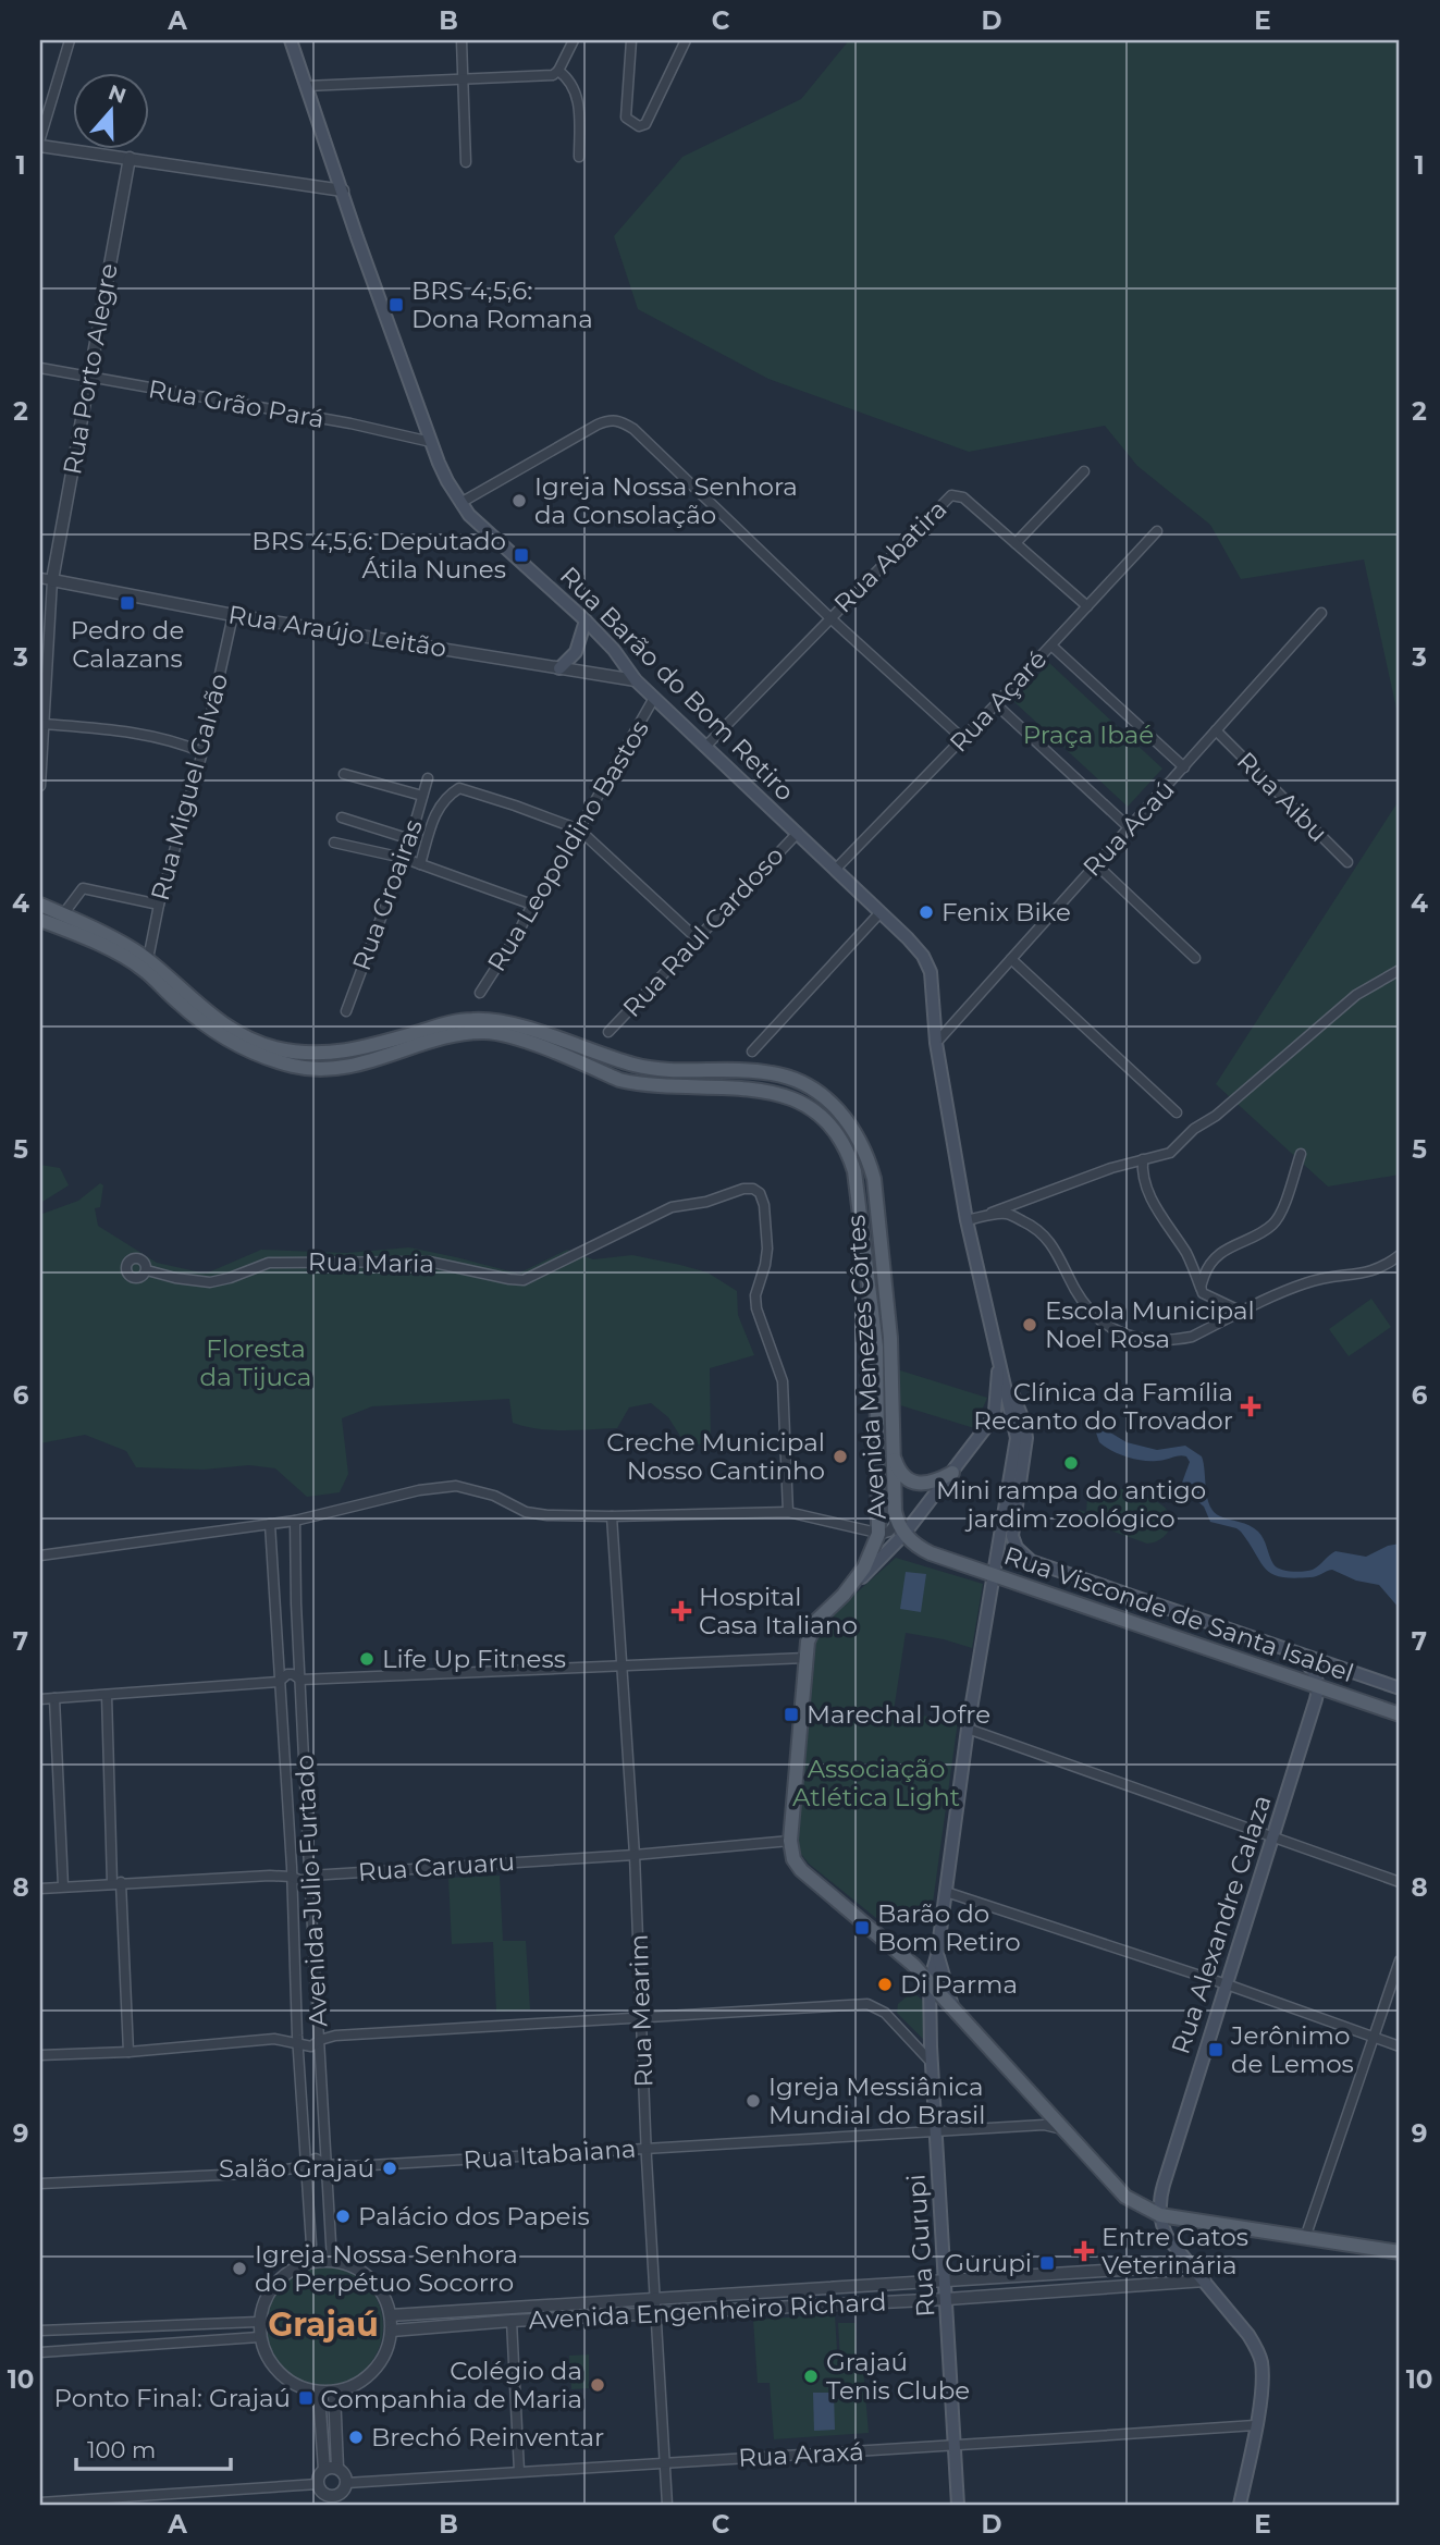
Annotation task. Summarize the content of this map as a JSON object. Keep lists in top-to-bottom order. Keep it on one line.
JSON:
{"streets":{"main road":["Rua Barão do Bom Retiro","Avenida Menezes Côrtes","Rua Visconde de Santa Isabel","Rua Alexandre Calaza","Rua Gurupi"],"street":["Rua Porto Alegre","Rua Grão Pará","Rua Abatira","Rua Araújo Leitão","Rua Açaré","Rua Miguel Galvão","Rua Aibu","Rua Acaú","Rua Leopoldino Bastos","Rua Groairas","Rua Raul Cardoso","Rua Maria","Rua Caruaru","Avenida Julio Furtado","Rua Mearim","Rua Itabaiana","Avenida Engenheiro Richard","Rua Araxá"]},"crossings":[["Rua Porto Alegre","Rua Grão Pará"],["Rua Porto Alegre","Rua Araújo Leitão"],["Rua Grão Pará","Rua Barão do Bom Retiro"],["Rua Abatira","Rua Barão do Bom Retiro"],["Rua Abatira","Rua Açaré"],["Rua Araújo Leitão","Rua Barão do Bom Retiro"],["Rua Araújo Leitão","Rua Miguel Galvão"],["Rua Barão do Bom Retiro","Rua Açaré"],["Rua Barão do Bom Retiro","Rua Acaú"],["Rua Barão do Bom Retiro","Rua Leopoldino Bastos"],["Rua Barão do Bom Retiro","Rua Raul Cardoso"],["Rua Barão do Bom Retiro","Rua Visconde de Santa Isabel"],["Rua Barão do Bom Retiro","Rua Alexandre Calaza"],["Rua Barão do Bom Retiro","Rua Itabaiana"],["Rua Barão do Bom Retiro","Rua Gurupi"],["Rua Miguel Galvão","Avenida Menezes Côrtes"],["Rua Aibu","Rua Acaú"],["Avenida Menezes Côrtes","Rua Visconde de Santa Isabel"],["Avenida Menezes Côrtes","Rua Caruaru"],["Rua Visconde de Santa Isabel","Rua Alexandre Calaza"],["Rua Caruaru","Avenida Julio Furtado"],["Rua Caruaru","Rua Mearim"],["Avenida Julio Furtado","Rua Itabaiana"],["Avenida Julio Furtado","Avenida Engenheiro Richard"],["Rua Mearim","Rua Itabaiana"],["Rua Mearim","Avenida Engenheiro Richard"],["Rua Mearim","Rua Araxá"],["Rua Itabaiana","Rua Gurupi"],["Rua Gurupi","Avenida Engenheiro Richard"],["Rua Gurupi","Rua Araxá"]],"districts":["Grajaú"],"parks":["Praça Ibaé","Floresta da Tijuca","Associação Atlética Light"],"places":{"transit":["BRS 4,5,6: Dona Romana","BRS 4,5,6: Deputado Átila Nunes","Pedro de Calazans","Marechal Jofre","Barão do Bom Retiro","Jerônimo de Lemos","Gurupi","Ponto Final: Grajaú"],"other":["Igreja Nossa Senhora da Consolação","Fenix Bike","Escola Municipal Noel Rosa","Creche Municipal Nosso Cantinho","Mini rampa do antigo jardim zoológico","Life Up Fitness","Di Parma","Igreja Messiânica Mundial do Brasil","Salão Grajaú","Palácio dos Papeis","Igreja Nossa Senhora do Perpétuo Socorro","Grajaú Tenis Clube","Colégio da Companhia de Maria","Brechó Reinventar"],"health":["Clínica da Família Recanto do Trovador","Hospital Casa Italiano","Entre Gatos Veterinária"]},"scale_bar":"100 m","north":"top","grid":{"columns":["A","B","C","D","E"],"rows":["1","2","3","4","5","6","7","8","9","10"]}}
